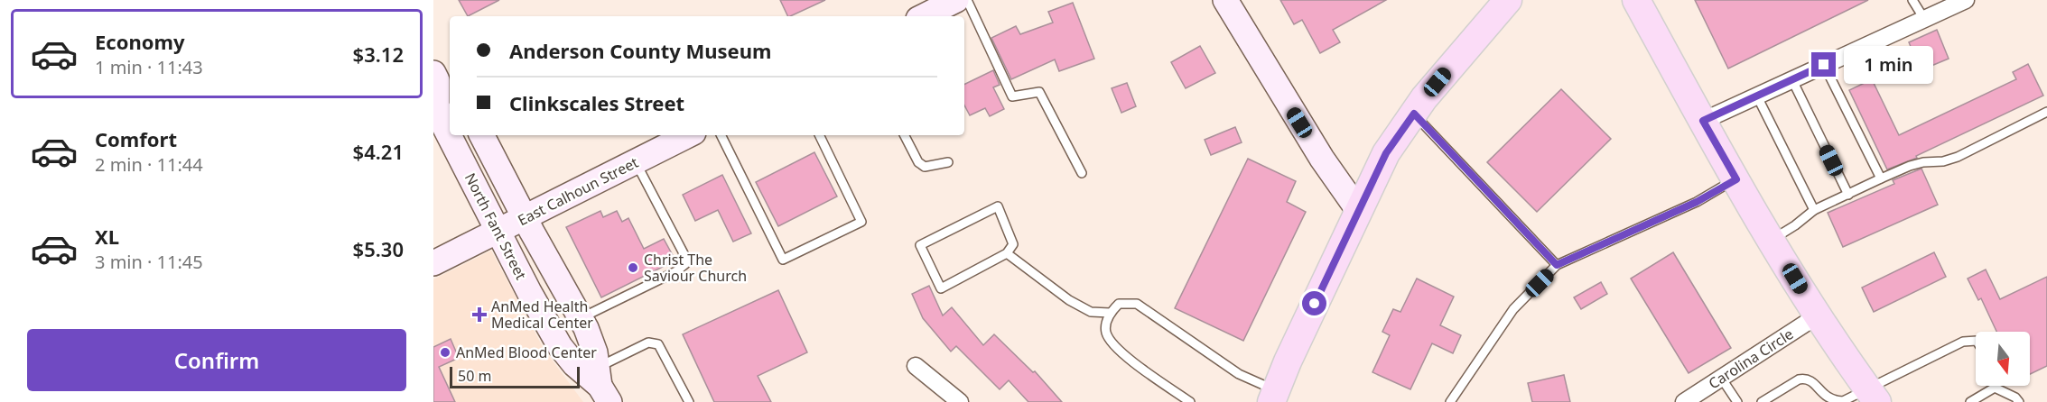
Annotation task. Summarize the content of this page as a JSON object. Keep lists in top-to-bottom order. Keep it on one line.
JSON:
{"streets":{"main road":["East Calhoun Street","North Fant Street"],"street":["Carolina Circle"]},"crossings":[["East Calhoun Street","North Fant Street"]],"places":{"other":["Christ The Saviour Church","AnMed Blood Center"],"health":["AnMed Health Medical Center"]},"scale_bar":"50 m","north":"bottom","page":{"list":[{"name":"Economy","note":"1 min · 11:43","value":"$3.12"},{"name":"Comfort","note":"2 min · 11:44","value":"$4.21"},{"name":"XL","note":"3 min · 11:45","value":"$5.30"}],"banner":["Anderson County Museum","Clinkscales Street"],"bubble":"1 min","buttons":"Confirm","scale":"50 m"}}
